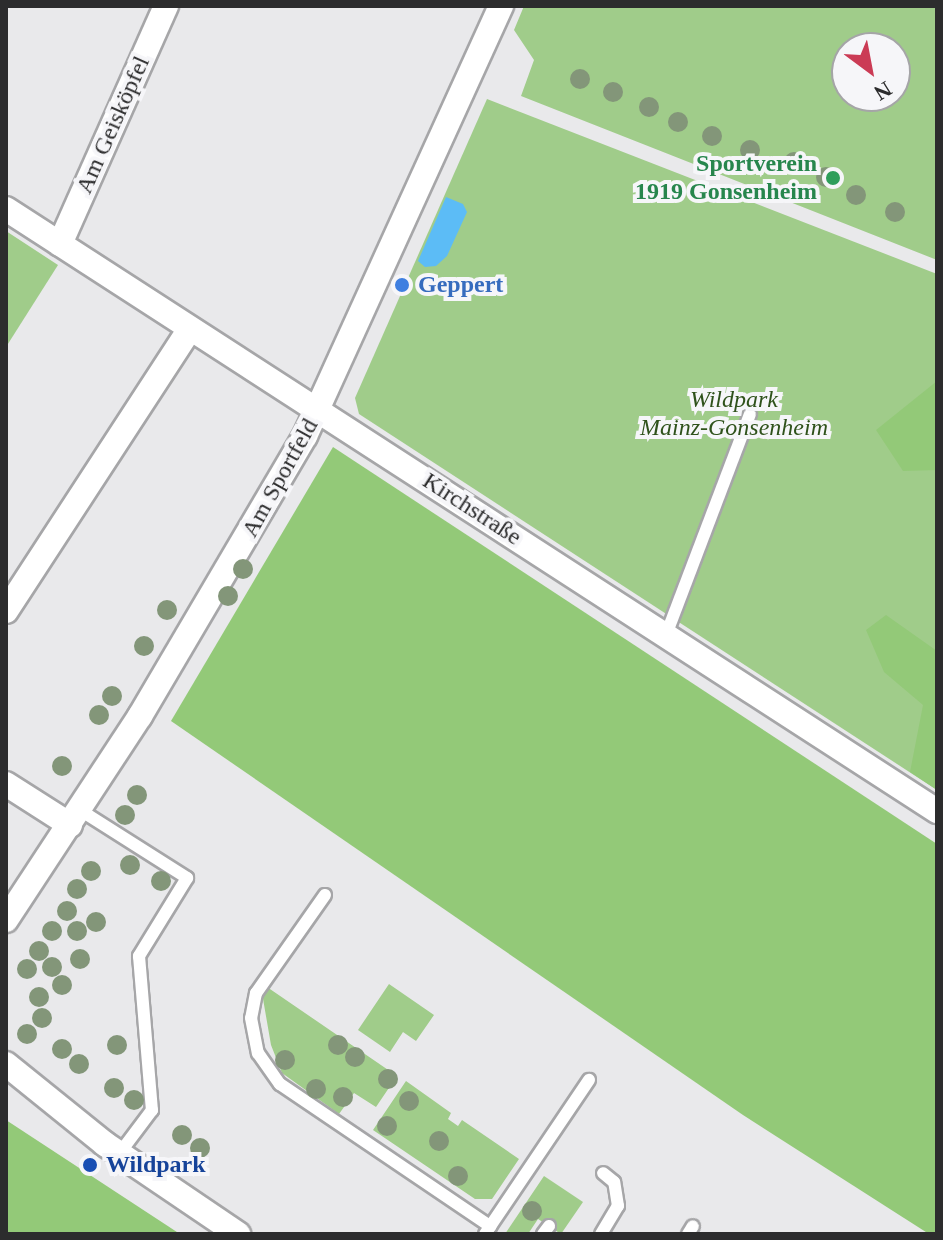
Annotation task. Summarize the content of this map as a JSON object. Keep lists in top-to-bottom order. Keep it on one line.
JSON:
{"streets":{"street":["Am Geisköpfel","Am Sportfeld","Kirchstraße"]},"crossings":[["Am Geisköpfel","Kirchstraße"],["Am Sportfeld","Kirchstraße"]],"parks":["Wildpark Mainz-Gonsenheim"],"places":["Sportverein 1919 Gonsenheim","Geppert","Wildpark"],"north":"bottom right"}
